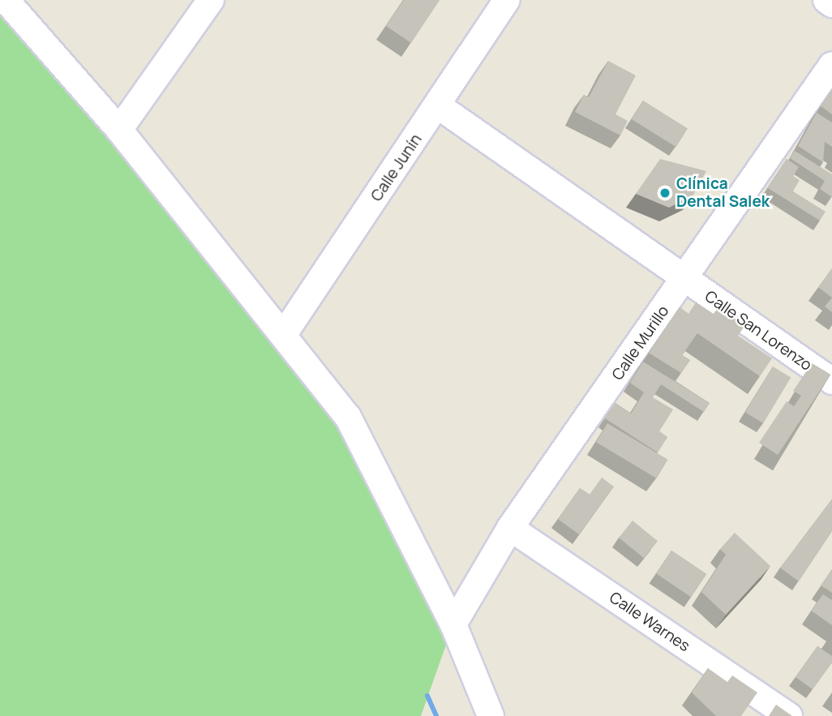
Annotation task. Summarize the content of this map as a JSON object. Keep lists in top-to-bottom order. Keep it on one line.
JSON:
{"streets":{"street":["Calle Junín","Calle San Lorenzo","Calle Murillo","Calle Warnes"]},"crossings":[["Calle Junín","Calle San Lorenzo"],["Calle San Lorenzo","Calle Murillo"],["Calle Murillo","Calle Warnes"]],"places":["Clínica Dental Salek"]}
